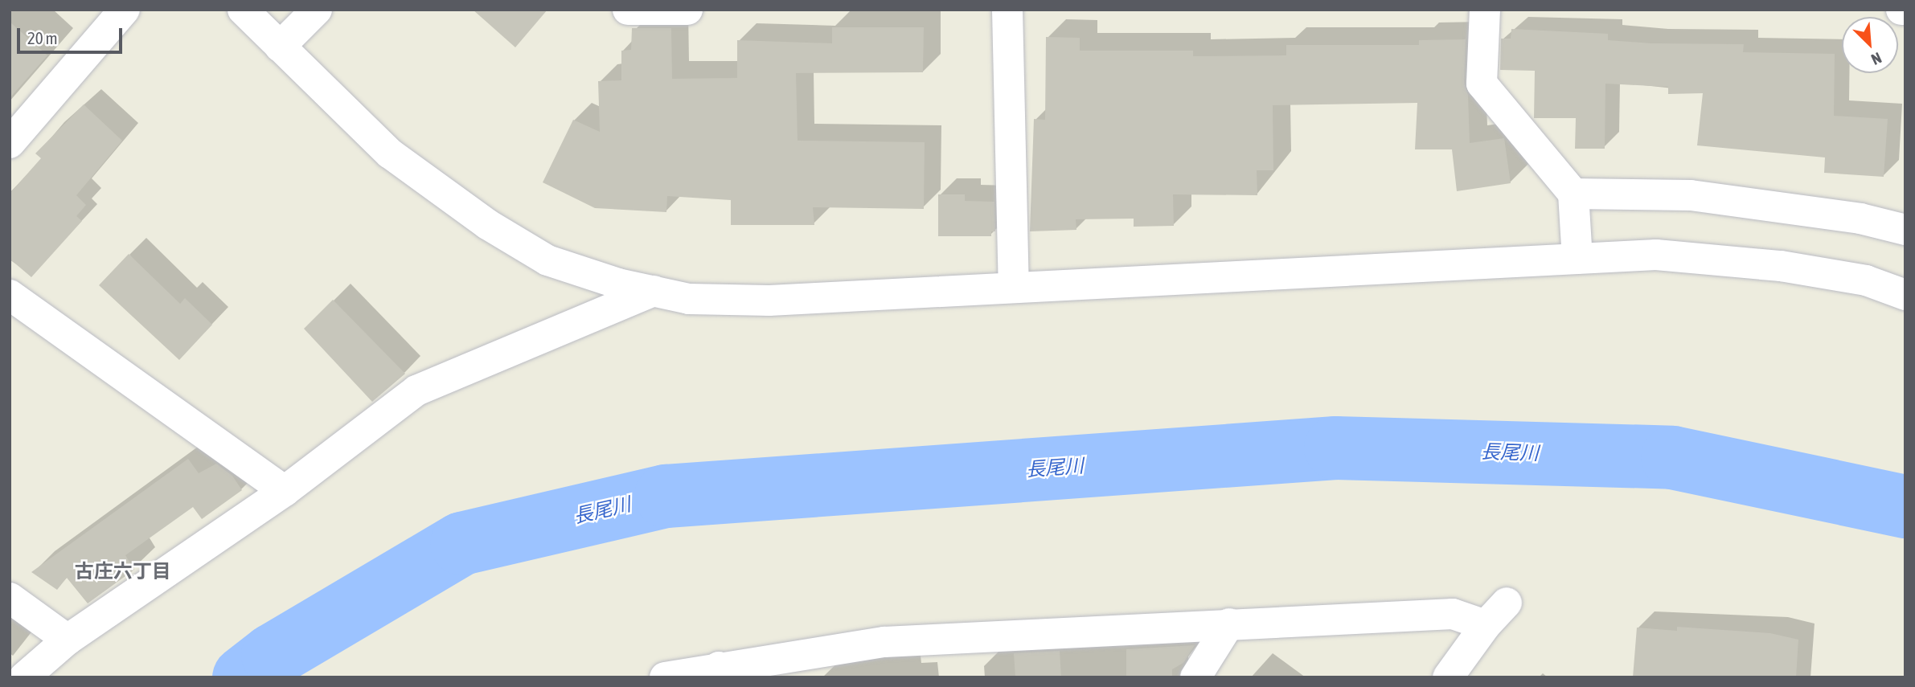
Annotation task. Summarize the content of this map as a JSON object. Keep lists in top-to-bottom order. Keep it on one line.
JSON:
{"districts":["古庄六丁目"],"water":["長尾川"],"scale_bar":"20 m","north":"bottom right"}
